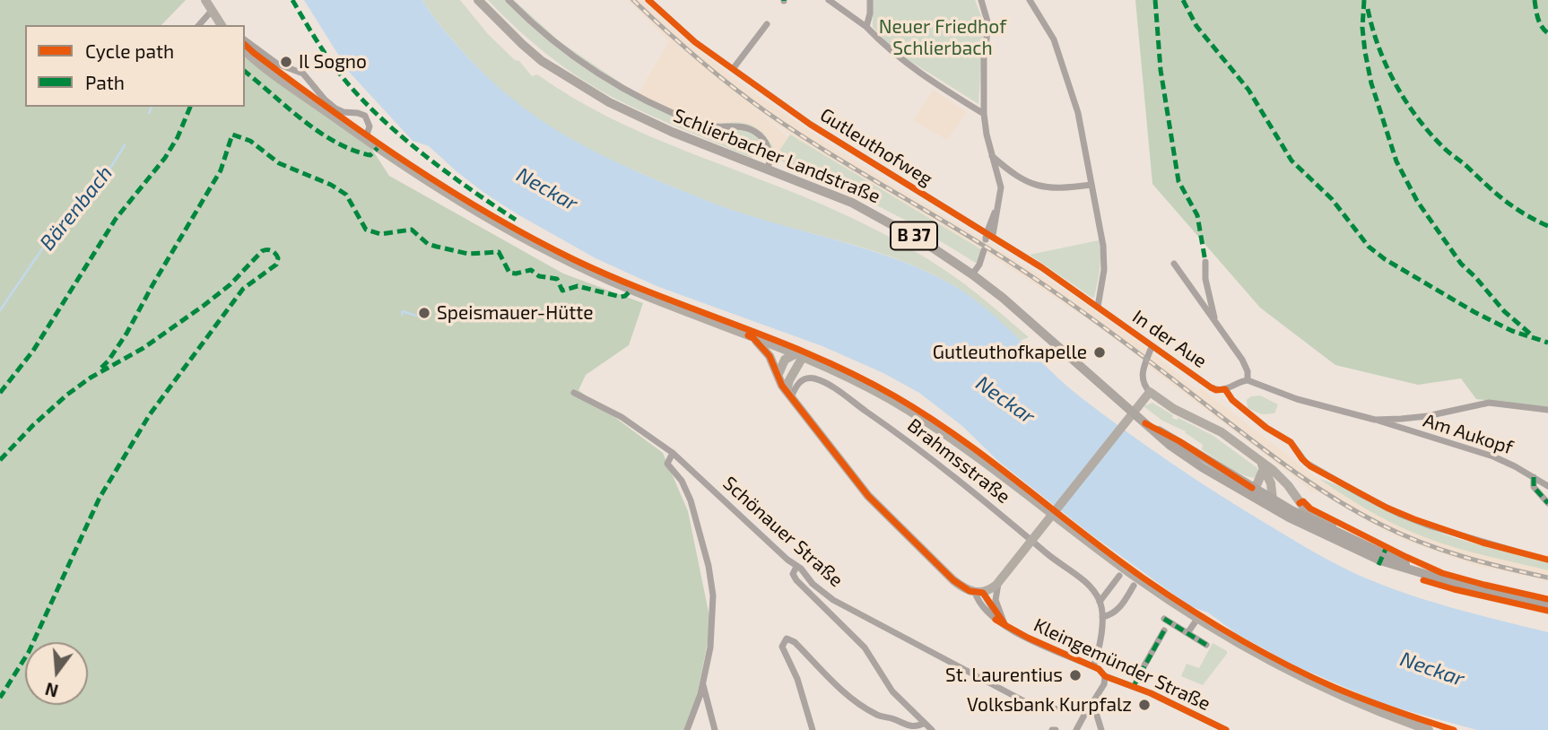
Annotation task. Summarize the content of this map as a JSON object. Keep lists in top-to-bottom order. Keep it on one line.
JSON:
{"streets":{"main road":["Schlierbacher Landstraße","B 37","Kleingemünder Straße"],"street":["Gutleuthofweg","In der Aue","Am Aukopf","Brahmsstraße","Schönauer Straße"]},"crossings":[["Gutleuthofweg","In der Aue"],["Brahmsstraße","Kleingemünder Straße"]],"water":["Neckar","Bärenbach"],"parks":["Neuer Friedhof Schlierbach"],"places":["Il Sogno","Speismauer-Hütte","Gutleuthofkapelle","St. Laurentius","Volksbank Kurpfalz"],"legend":["Cycle path","Path"],"north":"bottom"}
